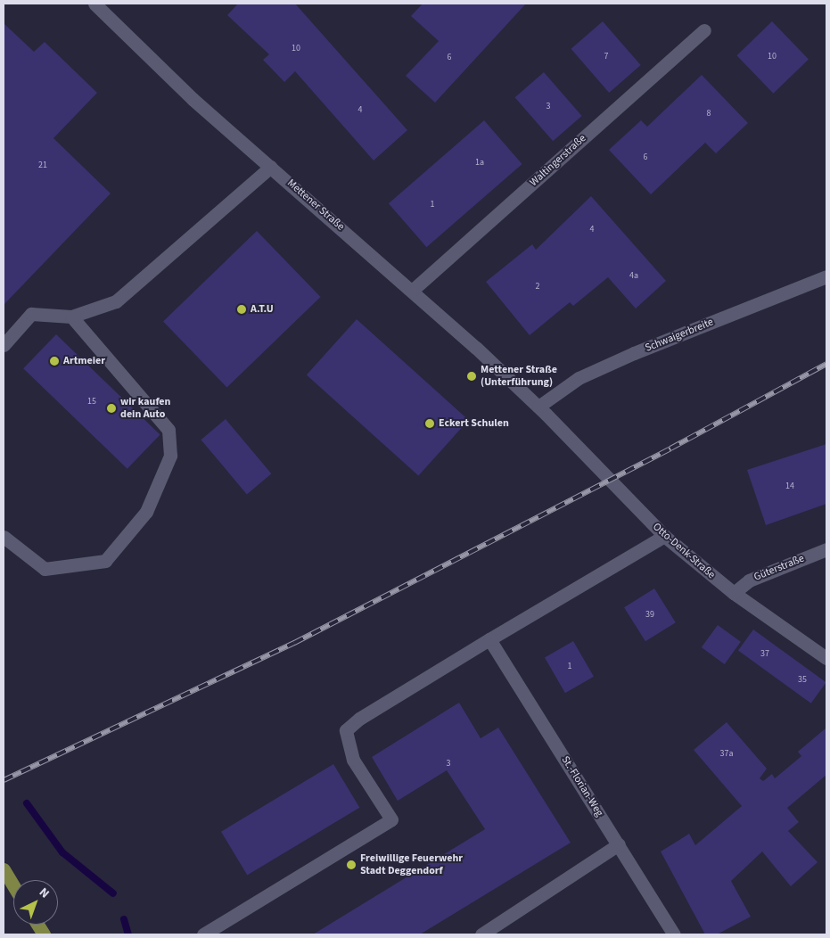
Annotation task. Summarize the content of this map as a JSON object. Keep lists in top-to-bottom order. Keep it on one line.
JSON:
{"streets":{"street":["Waltingerstraße","Mettener Straße","Schwaigerbreite","Otto-Denk-Straße","Güterstraße","St.-Florian-Weg"]},"crossings":[["Waltingerstraße","Mettener Straße"],["Mettener Straße","Schwaigerbreite"],["Mettener Straße","Otto-Denk-Straße"],["Schwaigerbreite","Otto-Denk-Straße"],["Otto-Denk-Straße","Güterstraße"]],"places":["A.T.U","Artmeier","Mettener Straße (Unterführung)","wir kaufen dein Auto","Eckert Schulen","Freiwillige Feuerwehr Stadt Deggendorf"],"house_numbers":["10","7","10","6","3","4","8","6","1a","21","1","4","4a","2","15","14","39","37","1","35","37a","3"],"north":"top right"}
